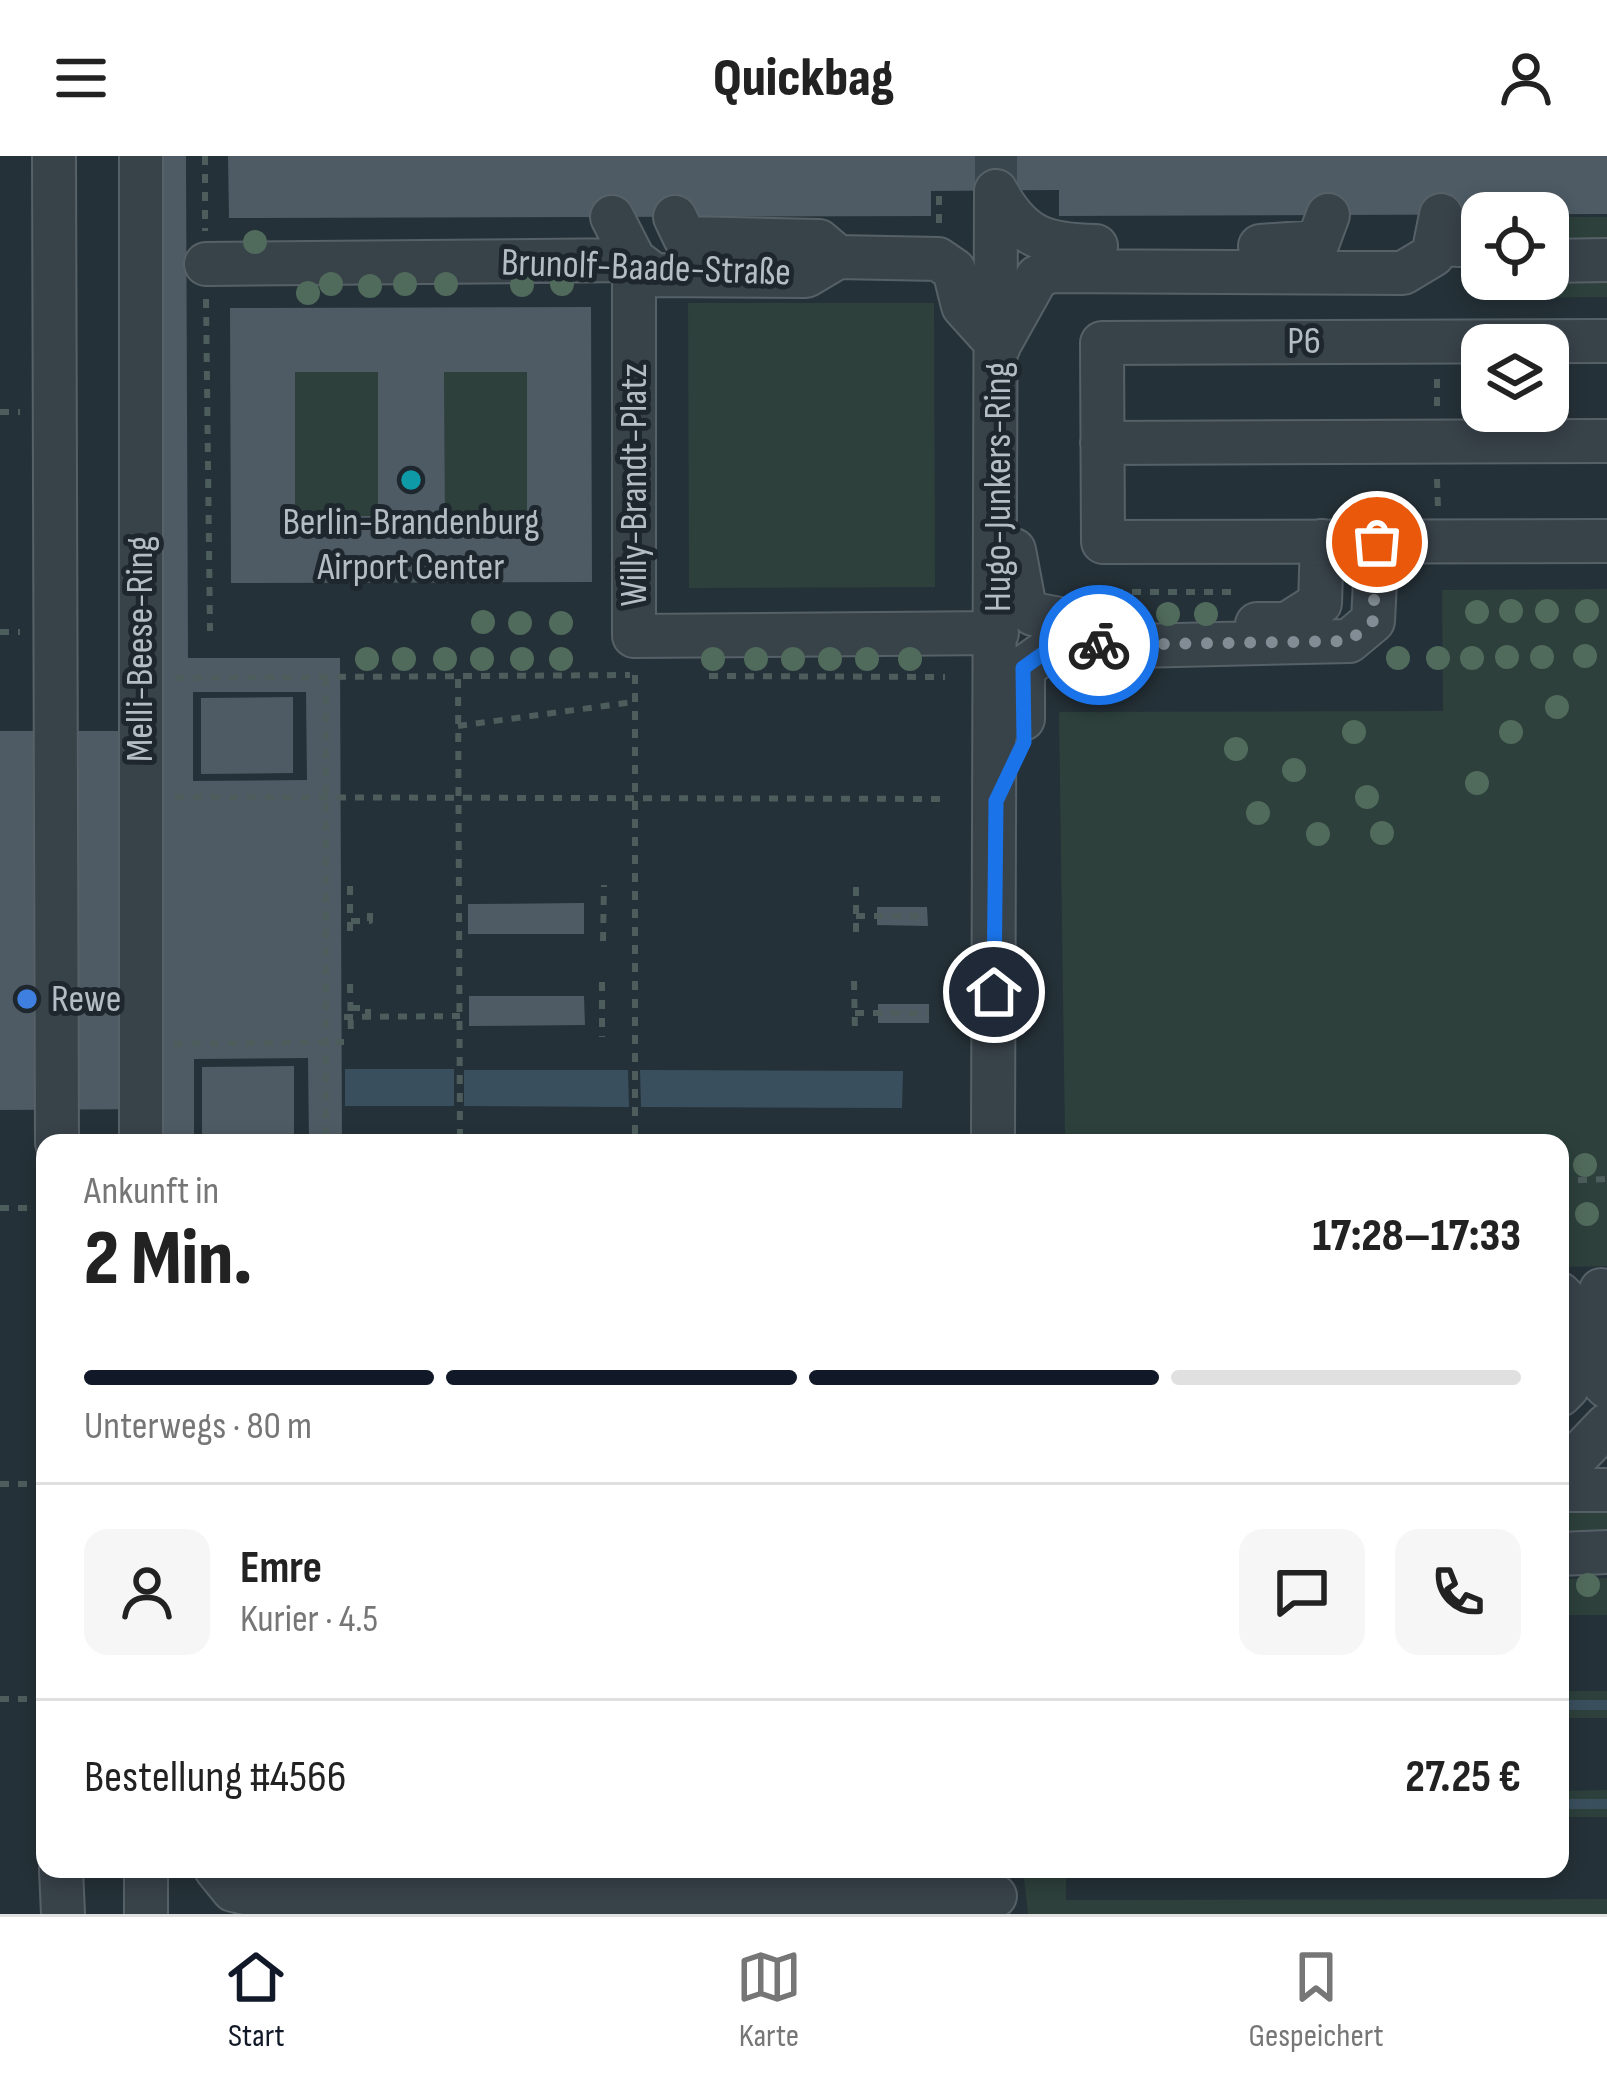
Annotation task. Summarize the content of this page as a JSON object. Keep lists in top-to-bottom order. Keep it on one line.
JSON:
{"streets":{"street":["Brunolf-Baade-Straße","P6","Willy-Brandt-Platz","Hugo-Junkers-Ring","Melli-Beese-Ring"]},"crossings":[["Brunolf-Baade-Straße","Willy-Brandt-Platz"],["Willy-Brandt-Platz","Hugo-Junkers-Ring"]],"places":["Berlin-Brandenburg Airport Center","Rewe"],"page":{"header":"Quickbag","heading":["2 Min.","Ankunft in","17:28–17:33"],"panel":["Emre","Kurier · 4.5","Bestellung #4566","27.25 €"],"bar":"Unterwegs · 80 m","tabs":["Start","Karte","Gespeichert"]}}
